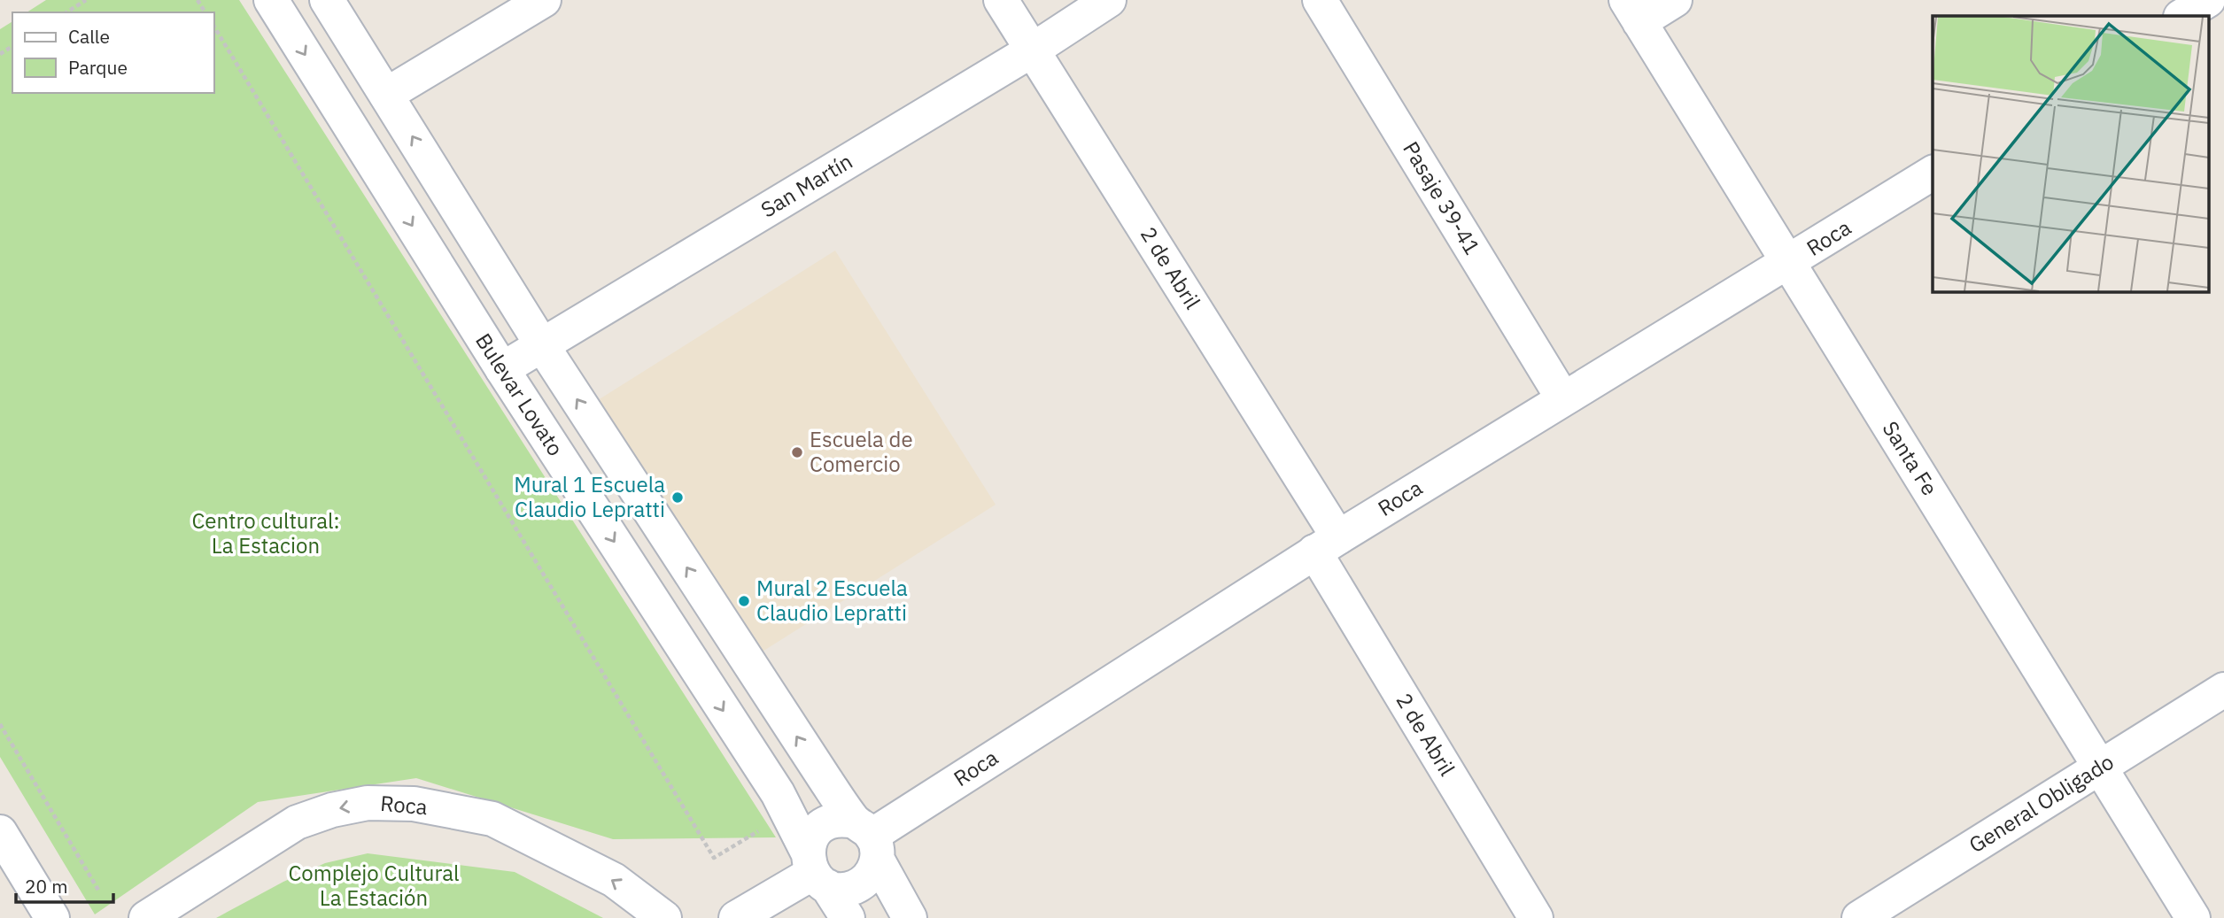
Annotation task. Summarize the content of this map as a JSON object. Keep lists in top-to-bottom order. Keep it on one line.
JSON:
{"streets":{"street":["San Martín","Pasaje 39-41","Roca","2 de Abril","Bulevar Lovato","Santa Fe","General Obligado"]},"crossings":[["San Martín","2 de Abril"],["San Martín","Bulevar Lovato"],["Pasaje 39-41","Roca"],["Roca","2 de Abril"],["Roca","Bulevar Lovato"],["Roca","Santa Fe"],["Santa Fe","General Obligado"]],"parks":["Centro cultural: La Estacion","Complejo Cultural La Estación"],"places":["Escuela de Comercio","Mural 1 Escuela Claudio Lepratti","Mural 2 Escuela Claudio Lepratti"],"legend":["Calle","Parque"],"scale_bar":"20 m"}
